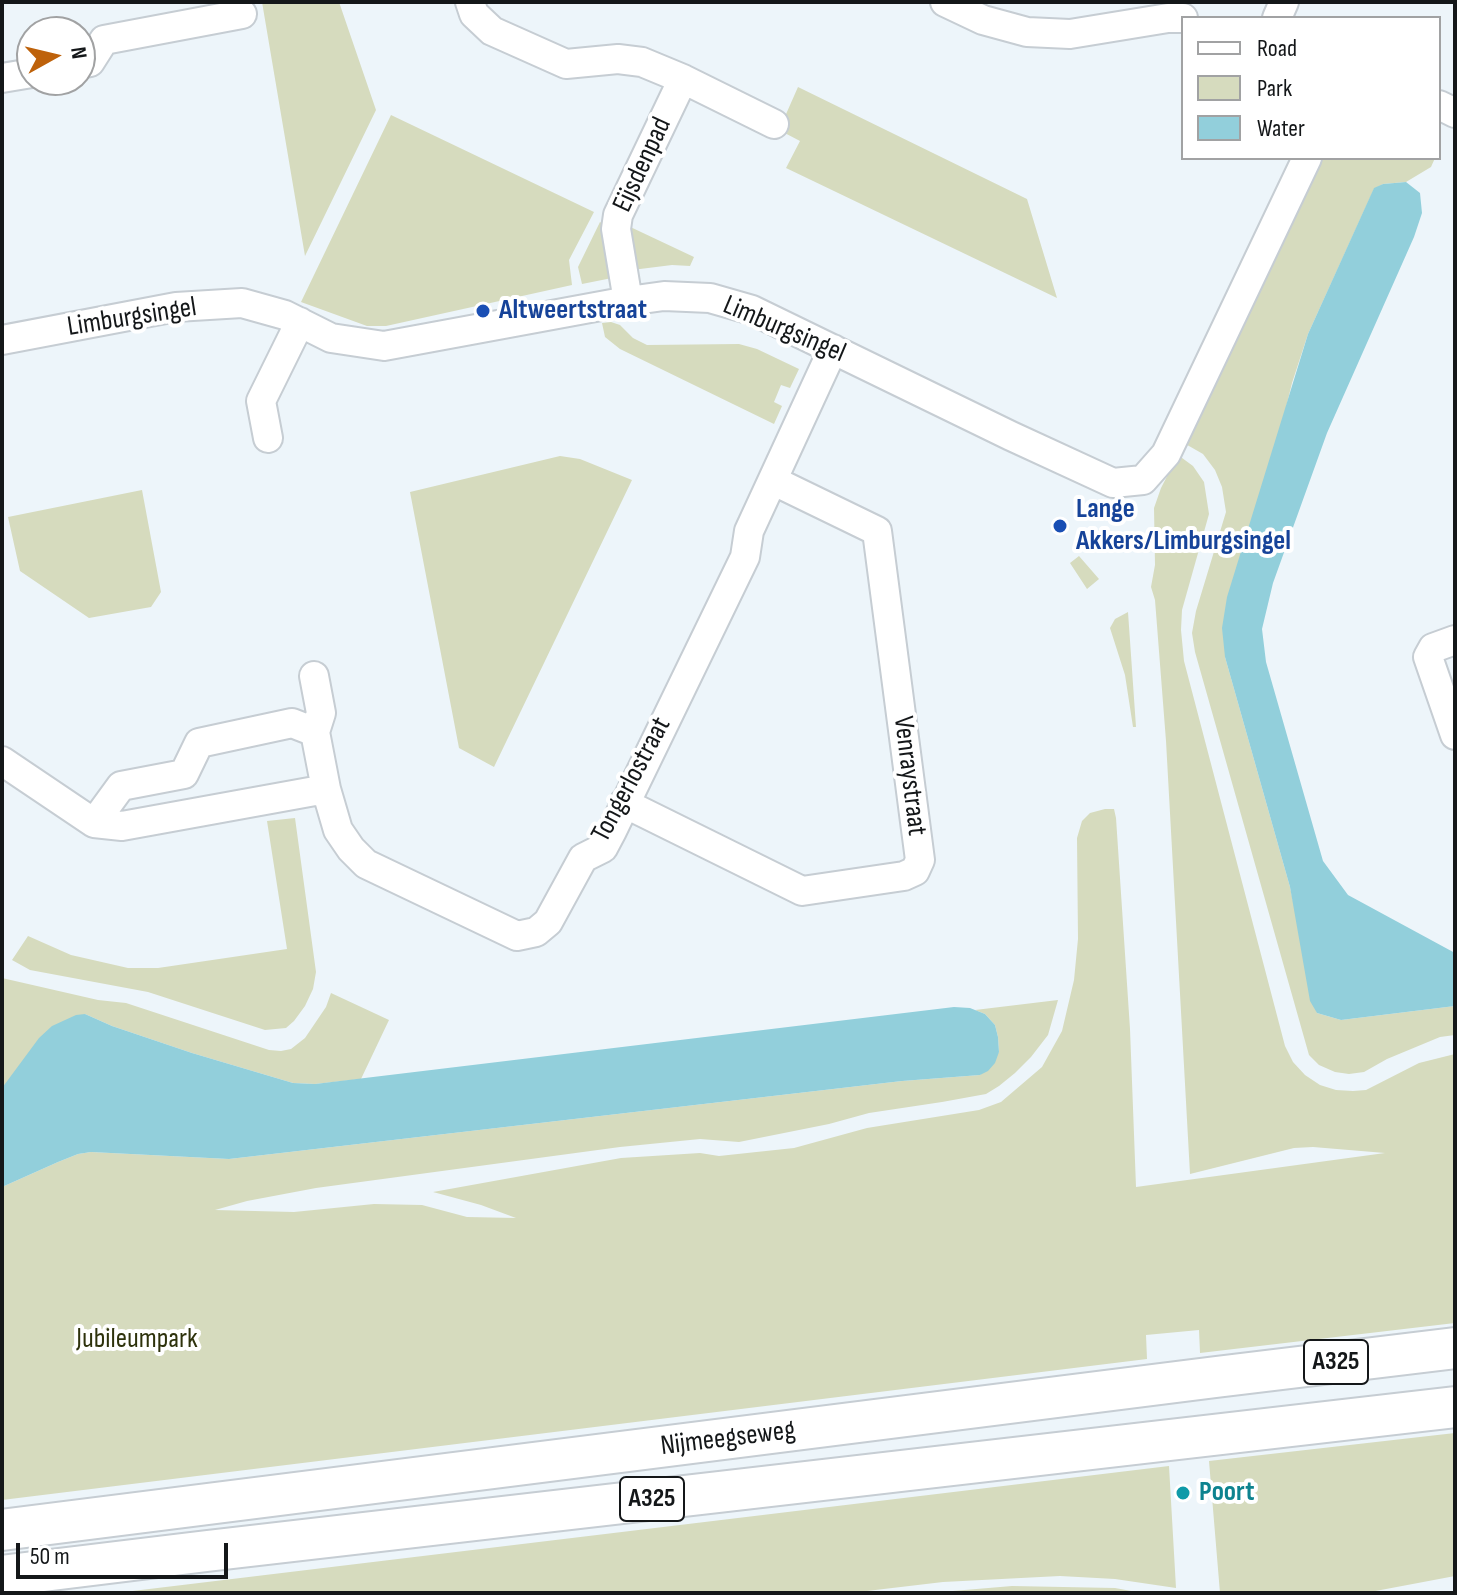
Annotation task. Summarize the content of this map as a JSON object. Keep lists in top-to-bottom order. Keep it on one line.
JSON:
{"streets":{"highway":["A325","Nijmeegseweg"],"street":["Eijsdenpad","Limburgsingel","Venraystraat","Tongerlostraat"]},"crossings":[["Eijsdenpad","Limburgsingel"],["Limburgsingel","Tongerlostraat"],["Venraystraat","Tongerlostraat"]],"parks":["Jubileumpark"],"places":["Altweertstraat","Lange Akkers/Limburgsingel","Poort"],"legend":["Road","Park","Water"],"scale_bar":"50 m","north":"right"}
